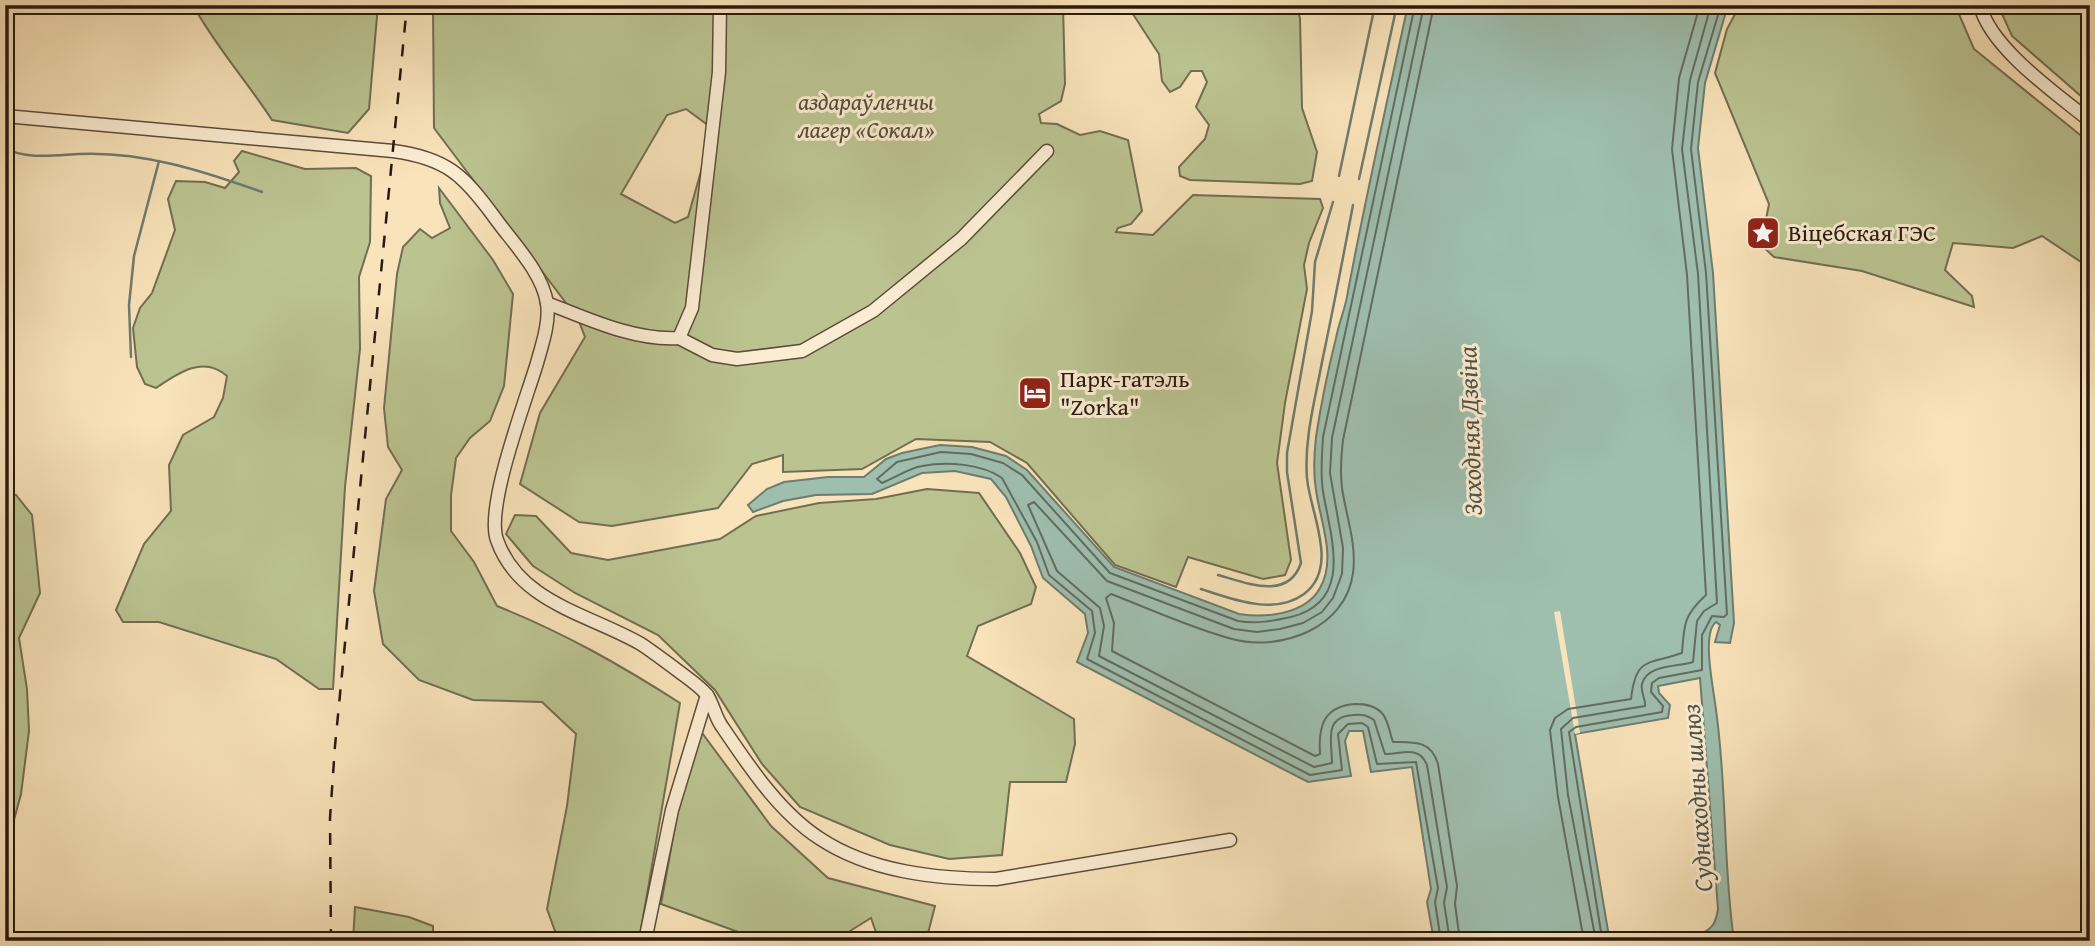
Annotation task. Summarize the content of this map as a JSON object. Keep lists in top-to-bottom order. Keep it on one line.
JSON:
{"water":["Заходняя Дзвіна","Суднаходны шлюз"],"parks":["аздараўленчы лагер «Сокал»"],"places":{"place":["Віцебская ГЭС"],"hotel":["Парк-гатэль \"Zorka\""]}}
